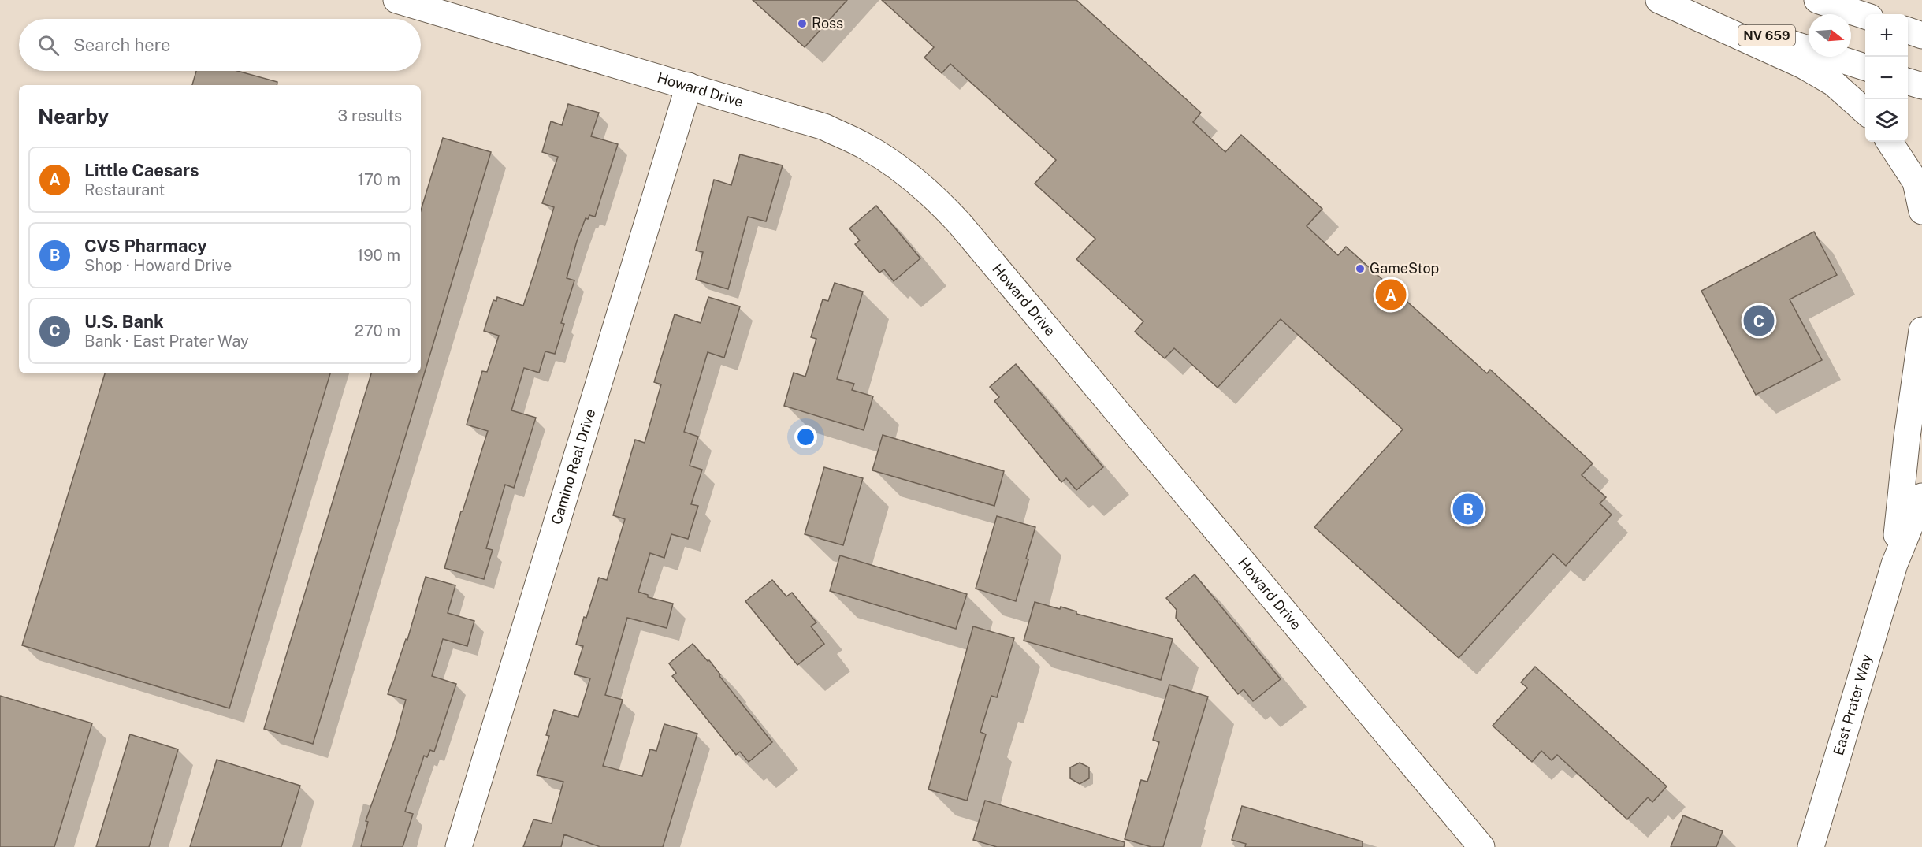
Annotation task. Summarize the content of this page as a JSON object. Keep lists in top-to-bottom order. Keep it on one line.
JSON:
{"streets":{"street":["NV 659","Howard Drive","Camino Real Drive","East Prater Way"]},"crossings":[["Howard Drive","Camino Real Drive"]],"places":["Ross","GameStop"],"north":"right","page":{"map_buttons":["+","−"],"search":"Search here","heading":["Nearby","3 results"],"list":[{"mark":"A","name":"Little Caesars","note":"Restaurant","value":"170 m"},{"mark":"B","name":"CVS Pharmacy","note":"Shop · Howard Drive","value":"190 m"},{"mark":"C","name":"U.S. Bank","note":"Bank · East Prater Way","value":"270 m"}],"pins":["A","C","B"]}}
